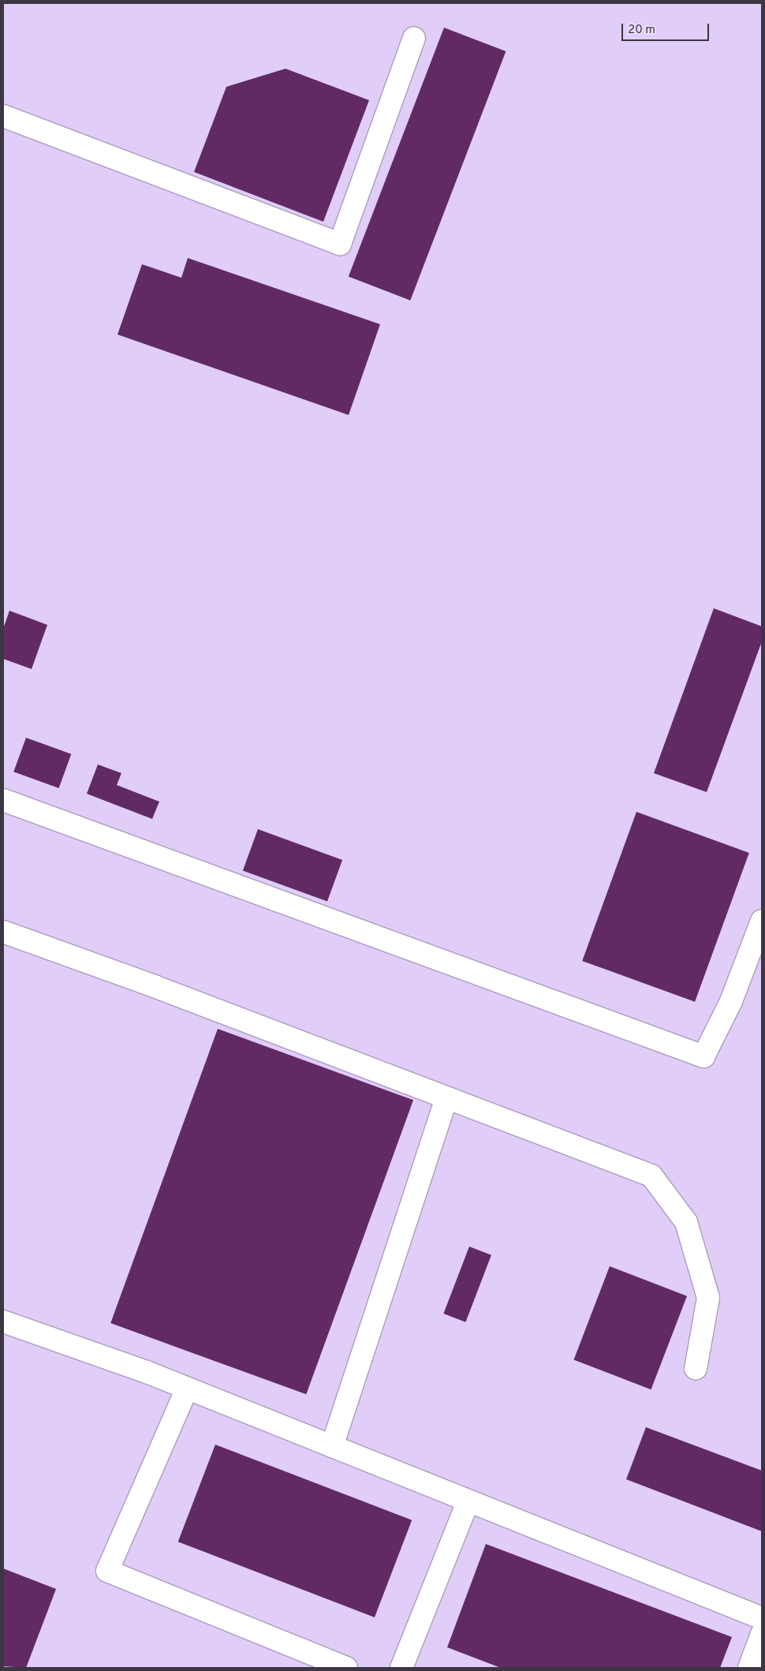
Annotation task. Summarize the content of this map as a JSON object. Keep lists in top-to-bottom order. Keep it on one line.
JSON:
{"scale_bar":"20 m"}
